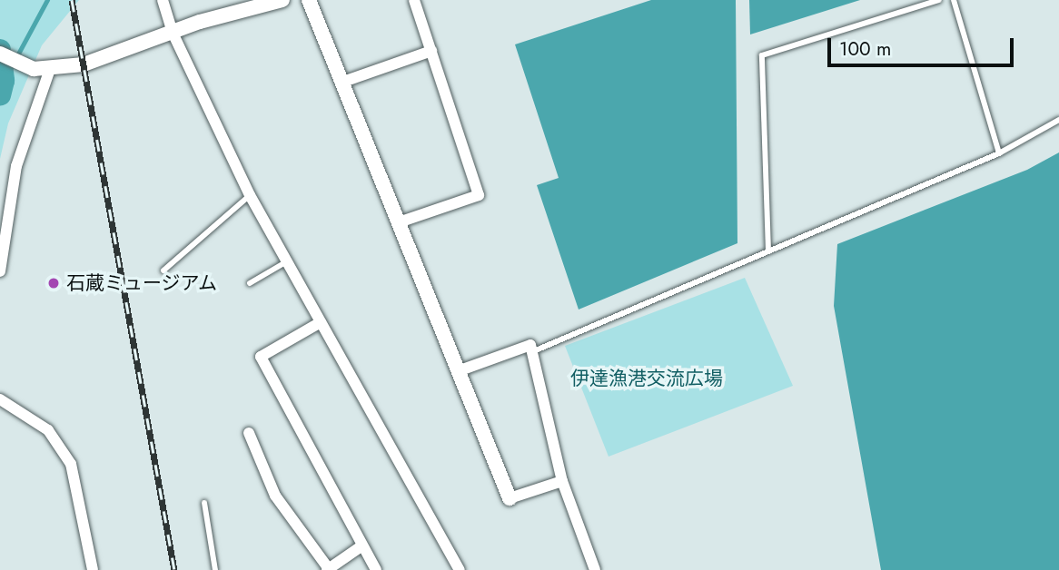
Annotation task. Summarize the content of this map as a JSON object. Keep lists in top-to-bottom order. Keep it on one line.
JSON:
{"parks":["伊達漁港交流広場"],"places":["石蔵ミュージアム"],"scale_bar":"100 m"}
